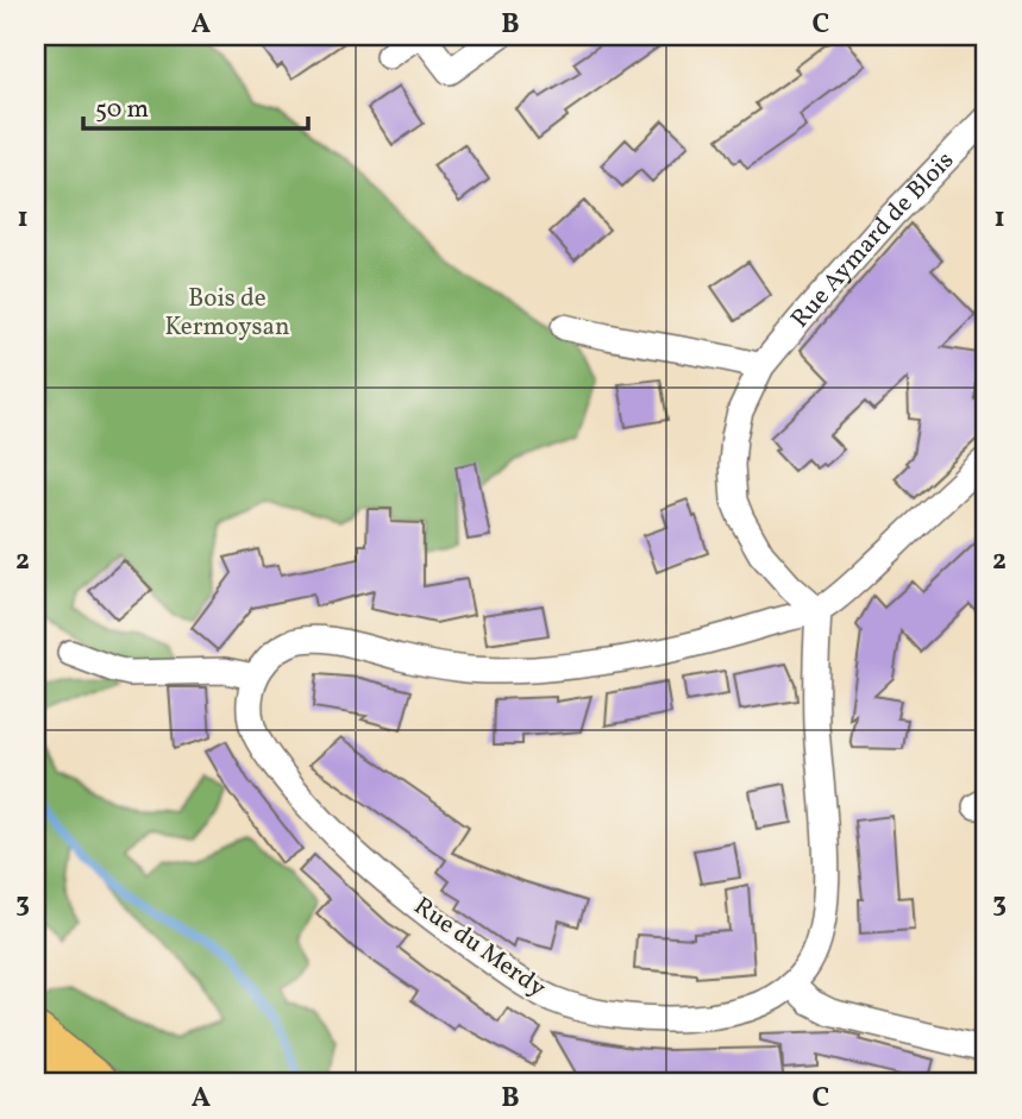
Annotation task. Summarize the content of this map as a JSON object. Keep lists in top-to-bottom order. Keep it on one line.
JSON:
{"streets":{"street":["Rue Aymard de Blois","Rue du Merdy"]},"crossings":[["Rue Aymard de Blois","Rue du Merdy"]],"parks":["Bois de Kermoysan"],"scale_bar":"50 m","grid":{"columns":["A","B","C"],"rows":["1","2","3"]}}
